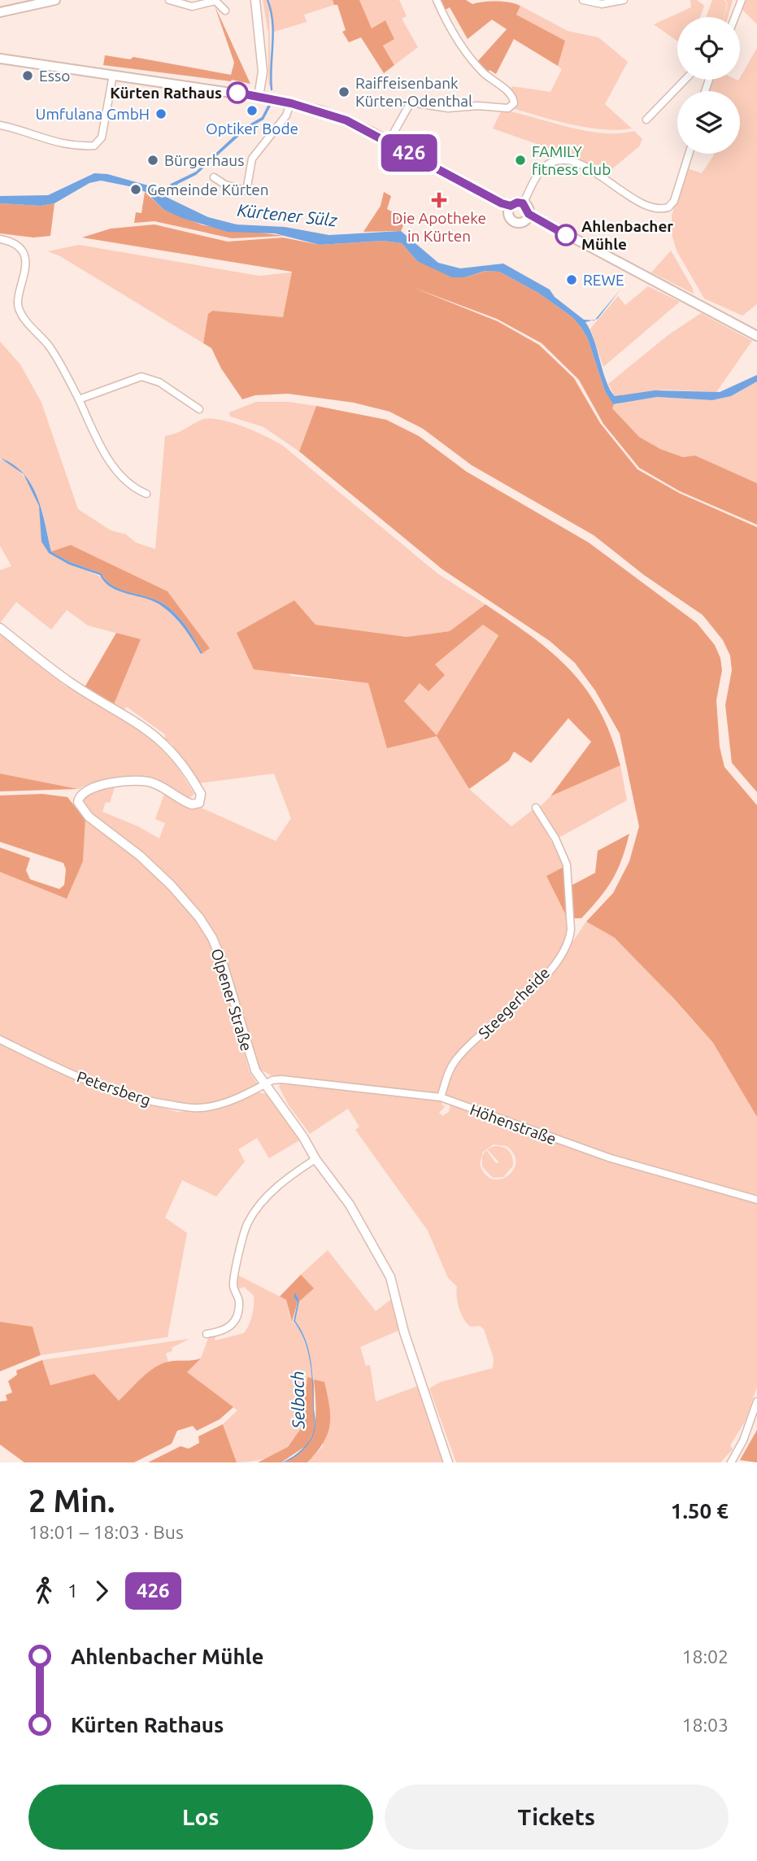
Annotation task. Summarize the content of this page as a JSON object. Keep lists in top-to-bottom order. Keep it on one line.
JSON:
{"streets":{"street":["Olpener Straße","Steegerheide","Petersberg","Höhenstraße"]},"crossings":[["Olpener Straße","Petersberg"],["Olpener Straße","Höhenstraße"],["Steegerheide","Höhenstraße"],["Petersberg","Höhenstraße"]],"water":["Kürtener Sülz","Selbach"],"places":{"other":["Esso","Raiffeisenbank Kürten-Odenthal","Kürten Rathaus","Optiker Bode","Umfulana GmbH","Bürgerhaus","FAMILY fitness club","Gemeinde Kürten","Ahlenbacher Mühle","REWE"],"health":["Die Apotheke in Kürten"]},"lines":["bus line 426"],"page":{"on_map":"426","heading":["2 Min.","18:01 – 18:03 · Bus","1.50 €"],"legs":["1","426"],"list":[{"name":"Ahlenbacher Mühle","value":"18:02"},{"name":"Kürten Rathaus","value":"18:03"}],"buttons":["Los","Tickets"]}}
